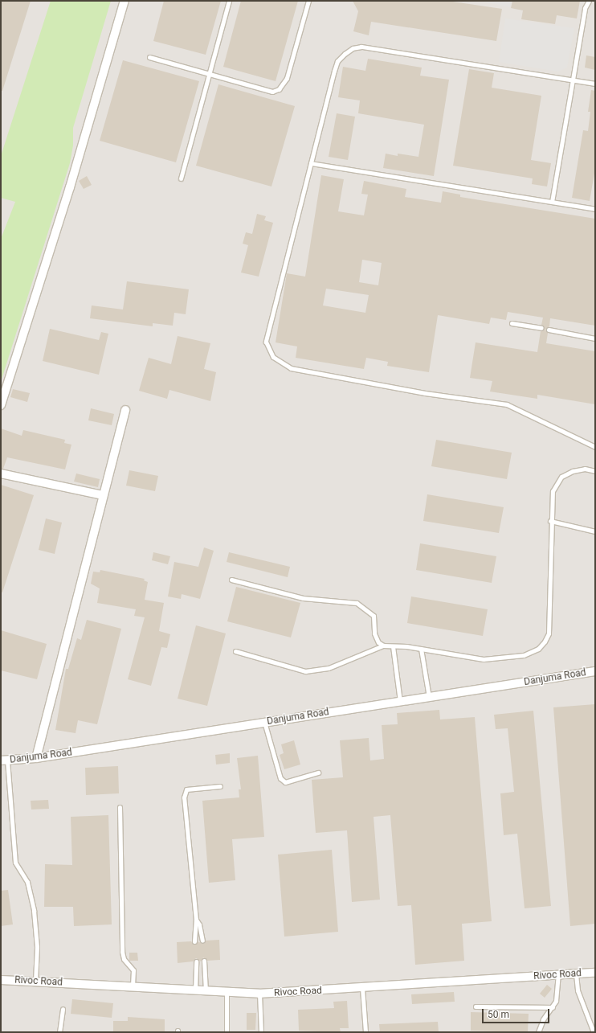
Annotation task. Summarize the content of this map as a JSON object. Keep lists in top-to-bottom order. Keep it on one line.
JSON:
{"streets":{"street":["Danjuma Road","Rivoc Road"]},"scale_bar":"50 m"}
